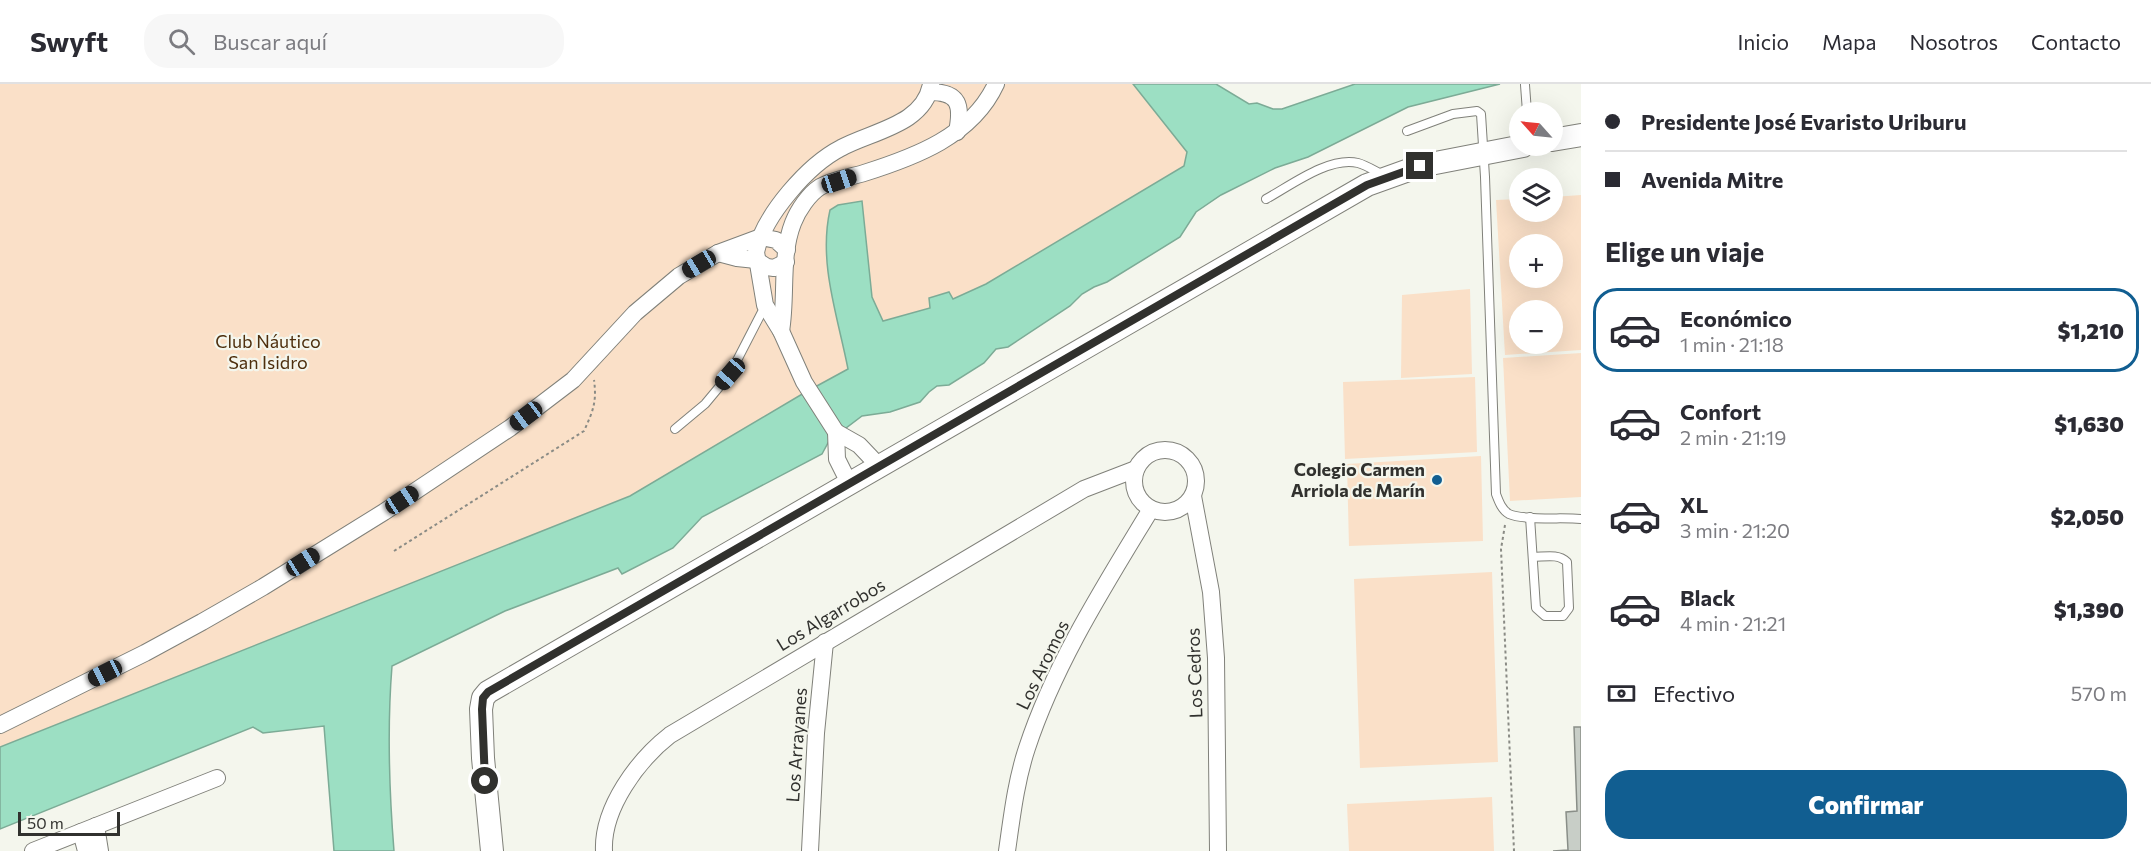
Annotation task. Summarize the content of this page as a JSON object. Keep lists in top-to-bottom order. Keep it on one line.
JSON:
{"streets":{"street":["Los Algarrobos","Los Aromos","Los Cedros","Los Arrayanes"]},"crossings":[["Los Algarrobos","Los Aromos"],["Los Algarrobos","Los Cedros"],["Los Algarrobos","Los Arrayanes"],["Los Aromos","Los Cedros"]],"parks":["Club Náutico San Isidro"],"places":["Colegio Carmen Arriola de Marín"],"scale_bar":"50 m","north":"top left","page":{"header":"Swyft","search":"Buscar aquí","nav":["Inicio","Mapa","Nosotros","Contacto"],"banner":["Presidente José Evaristo Uriburu","Avenida Mitre"],"map_buttons":["+","−"],"heading":"Elige un viaje","list":[{"name":"Económico","note":"1 min · 21:18","value":"$1,210"},{"name":"Confort","note":"2 min · 21:19","value":"$1,630"},{"name":"XL","note":"3 min · 21:20","value":"$2,050"},{"name":"Black","note":"4 min · 21:21","value":"$1,390"}],"pay":["Efectivo","570 m"],"buttons":"Confirmar","scale":"50 m"}}
